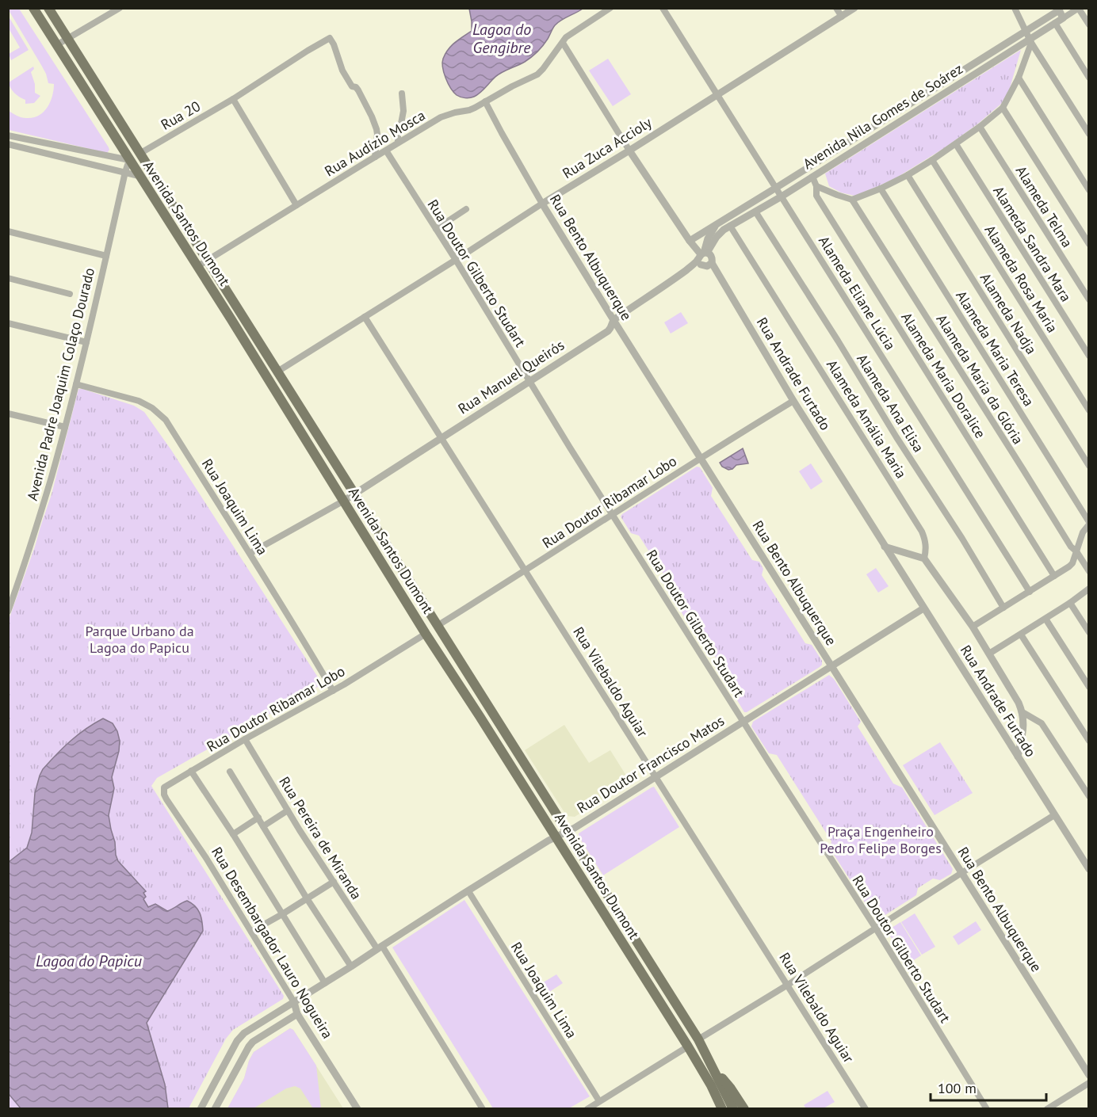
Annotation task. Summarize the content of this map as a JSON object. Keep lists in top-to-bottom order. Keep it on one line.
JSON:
{"streets":{"main road":["Avenida Santos Dumont"],"street":["Rua 20","Avenida Nila Gomes de Soárez","Rua Audízio Mosca","Rua Zuca Accioly","Alameda Telma","Alameda Sandra Mara","Rua Bento Albuquerque","Rua Doutor Gilberto Studart","Alameda Rosa Maria","Alameda Eliane Lúcia","Alameda Nadja","Alameda Maria Teresa","Rua Andrade Furtado","Alameda Maria Doralice","Rua Manuel Queirós","Alameda Maria da Glória","Avenida Padre Joaquim Colaço Dourado","Alameda Ana Elisa","Alameda Amália Maria","Rua Doutor Ribamar Lobo","Rua Joaquim Lima","Rua Vilebaldo Aguiar","Rua Doutor Francisco Matos","Rua Pereira de Miranda","Rua Desembargador Lauro Nogueira"]},"crossings":[["Rua 20","Rua Audízio Mosca"],["Rua 20","Avenida Santos Dumont"],["Avenida Nila Gomes de Soárez","Alameda Eliane Lúcia"],["Avenida Nila Gomes de Soárez","Rua Andrade Furtado"],["Avenida Nila Gomes de Soárez","Alameda Maria Doralice"],["Avenida Nila Gomes de Soárez","Rua Manuel Queirós"],["Avenida Nila Gomes de Soárez","Alameda Ana Elisa"],["Avenida Nila Gomes de Soárez","Alameda Amália Maria"],["Rua Audízio Mosca","Avenida Santos Dumont"],["Rua Audízio Mosca","Rua Bento Albuquerque"],["Rua Audízio Mosca","Rua Doutor Gilberto Studart"],["Rua Zuca Accioly","Avenida Santos Dumont"],["Rua Zuca Accioly","Rua Bento Albuquerque"],["Rua Zuca Accioly","Rua Doutor Gilberto Studart"],["Rua Zuca Accioly","Alameda Eliane Lúcia"],["Rua Zuca Accioly","Rua Vilebaldo Aguiar"],["Avenida Santos Dumont","Rua Manuel Queirós"],["Avenida Santos Dumont","Avenida Padre Joaquim Colaço Dourado"],["Avenida Santos Dumont","Rua Doutor Ribamar Lobo"],["Avenida Santos Dumont","Rua Doutor Francisco Matos"],["Rua Bento Albuquerque","Rua Manuel Queirós"],["Rua Bento Albuquerque","Rua Doutor Ribamar Lobo"],["Rua Bento Albuquerque","Rua Doutor Francisco Matos"],["Rua Doutor Gilberto Studart","Rua Manuel Queirós"],["Rua Doutor Gilberto Studart","Rua Doutor Ribamar Lobo"],["Rua Doutor Gilberto Studart","Rua Doutor Francisco Matos"],["Rua Andrade Furtado","Rua Manuel Queirós"],["Rua Andrade Furtado","Rua Doutor Ribamar Lobo"],["Rua Andrade Furtado","Rua Doutor Francisco Matos"],["Rua Manuel Queirós","Rua Vilebaldo Aguiar"],["Avenida Padre Joaquim Colaço Dourado","Rua Joaquim Lima"],["Rua Doutor Ribamar Lobo","Rua Joaquim Lima"],["Rua Doutor Ribamar Lobo","Rua Vilebaldo Aguiar"],["Rua Doutor Ribamar Lobo","Rua Pereira de Miranda"],["Rua Doutor Ribamar Lobo","Rua Desembargador Lauro Nogueira"],["Rua Joaquim Lima","Rua Doutor Francisco Matos"],["Rua Vilebaldo Aguiar","Rua Doutor Francisco Matos"],["Rua Doutor Francisco Matos","Rua Pereira de Miranda"],["Rua Doutor Francisco Matos","Rua Desembargador Lauro Nogueira"]],"water":["Lagoa do Gengibre","Lagoa do Papicu"],"parks":["Parque Urbano da Lagoa do Papicu","Praça Engenheiro Pedro Felipe Borges"],"scale_bar":"100 m"}
